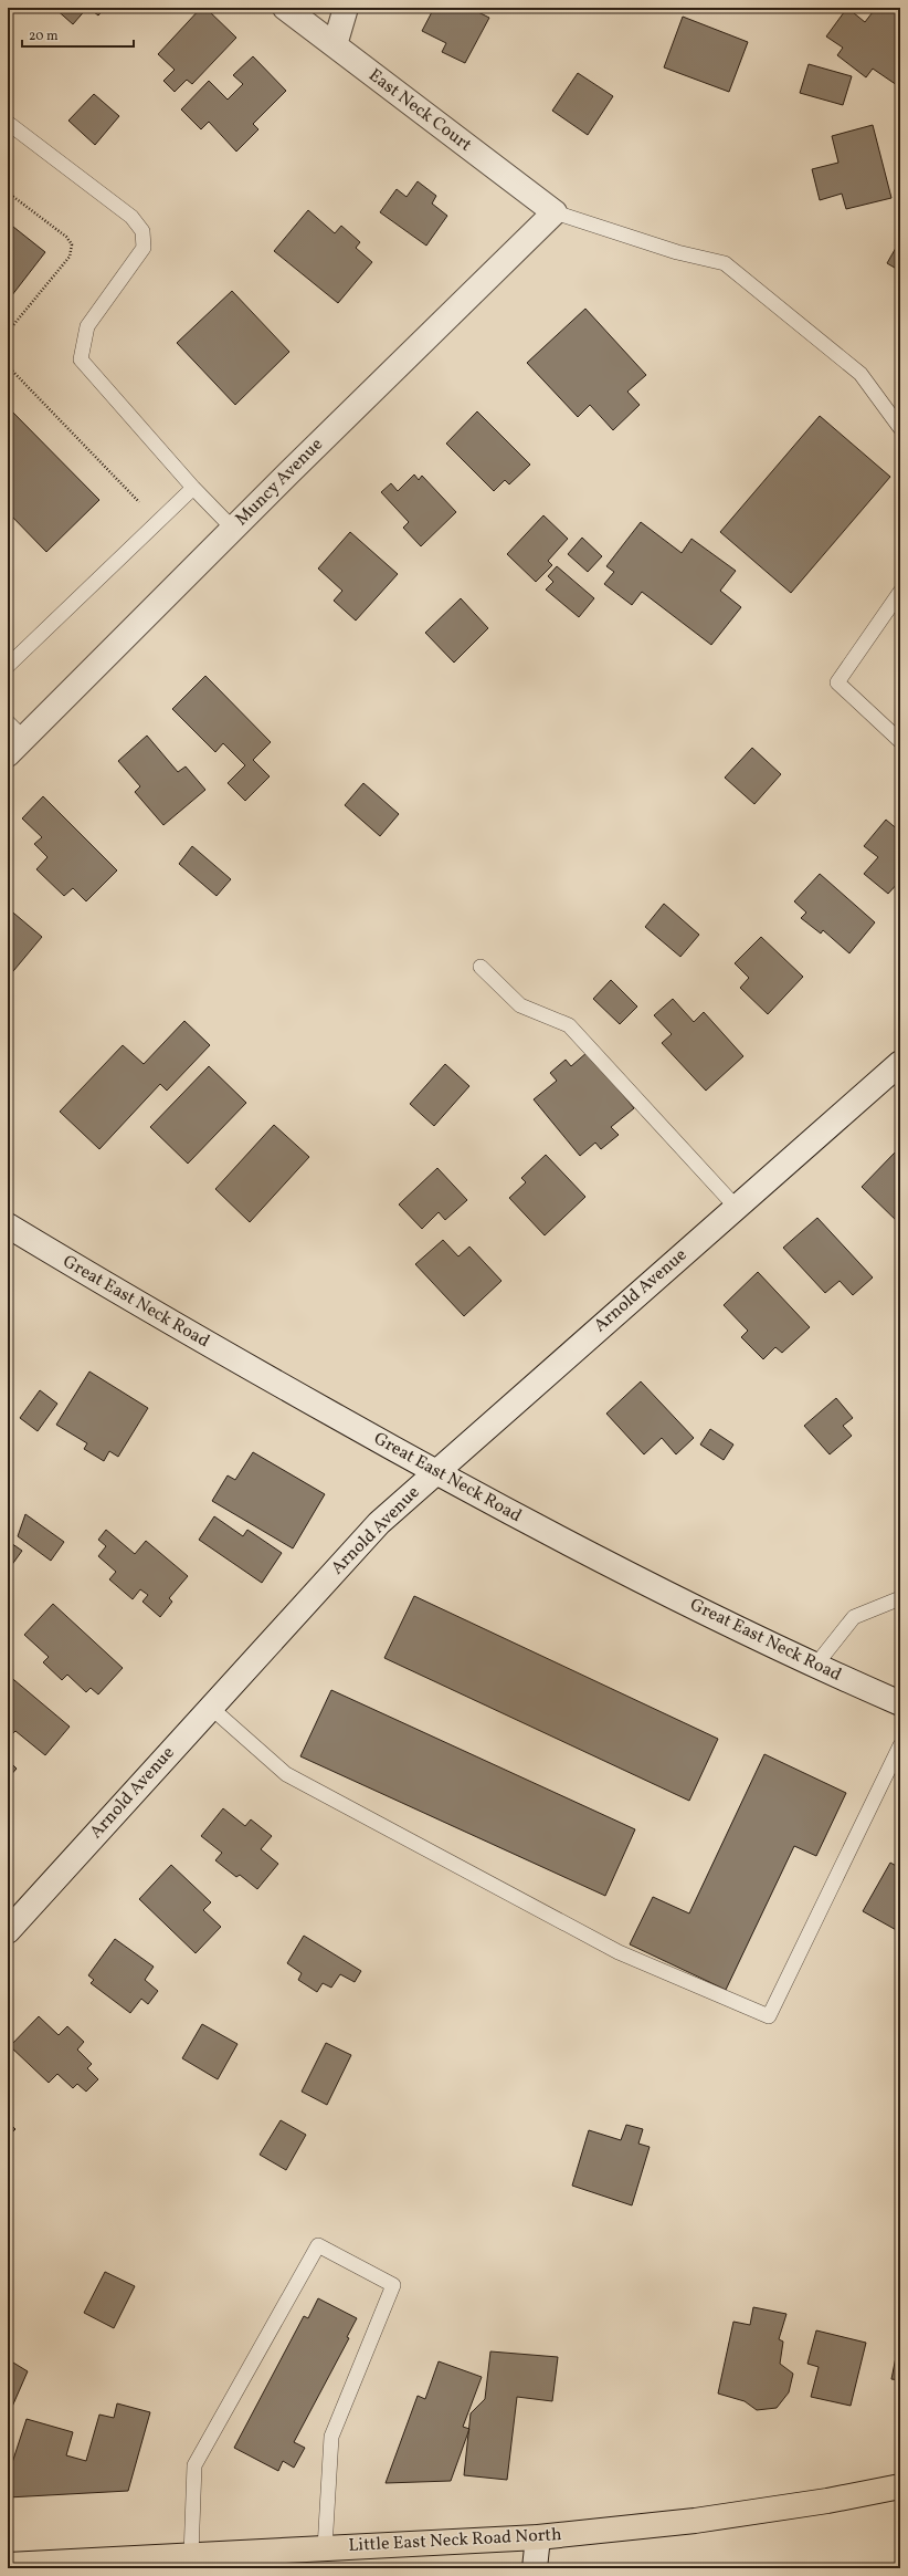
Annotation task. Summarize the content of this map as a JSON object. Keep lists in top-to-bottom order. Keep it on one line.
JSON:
{"streets":{"main road":["Little East Neck Road North"],"street":["East Neck Court","Muncy Avenue","Arnold Avenue","Great East Neck Road"]},"crossings":[["East Neck Court","Muncy Avenue"],["Arnold Avenue","Great East Neck Road"]],"scale_bar":"20 m"}
